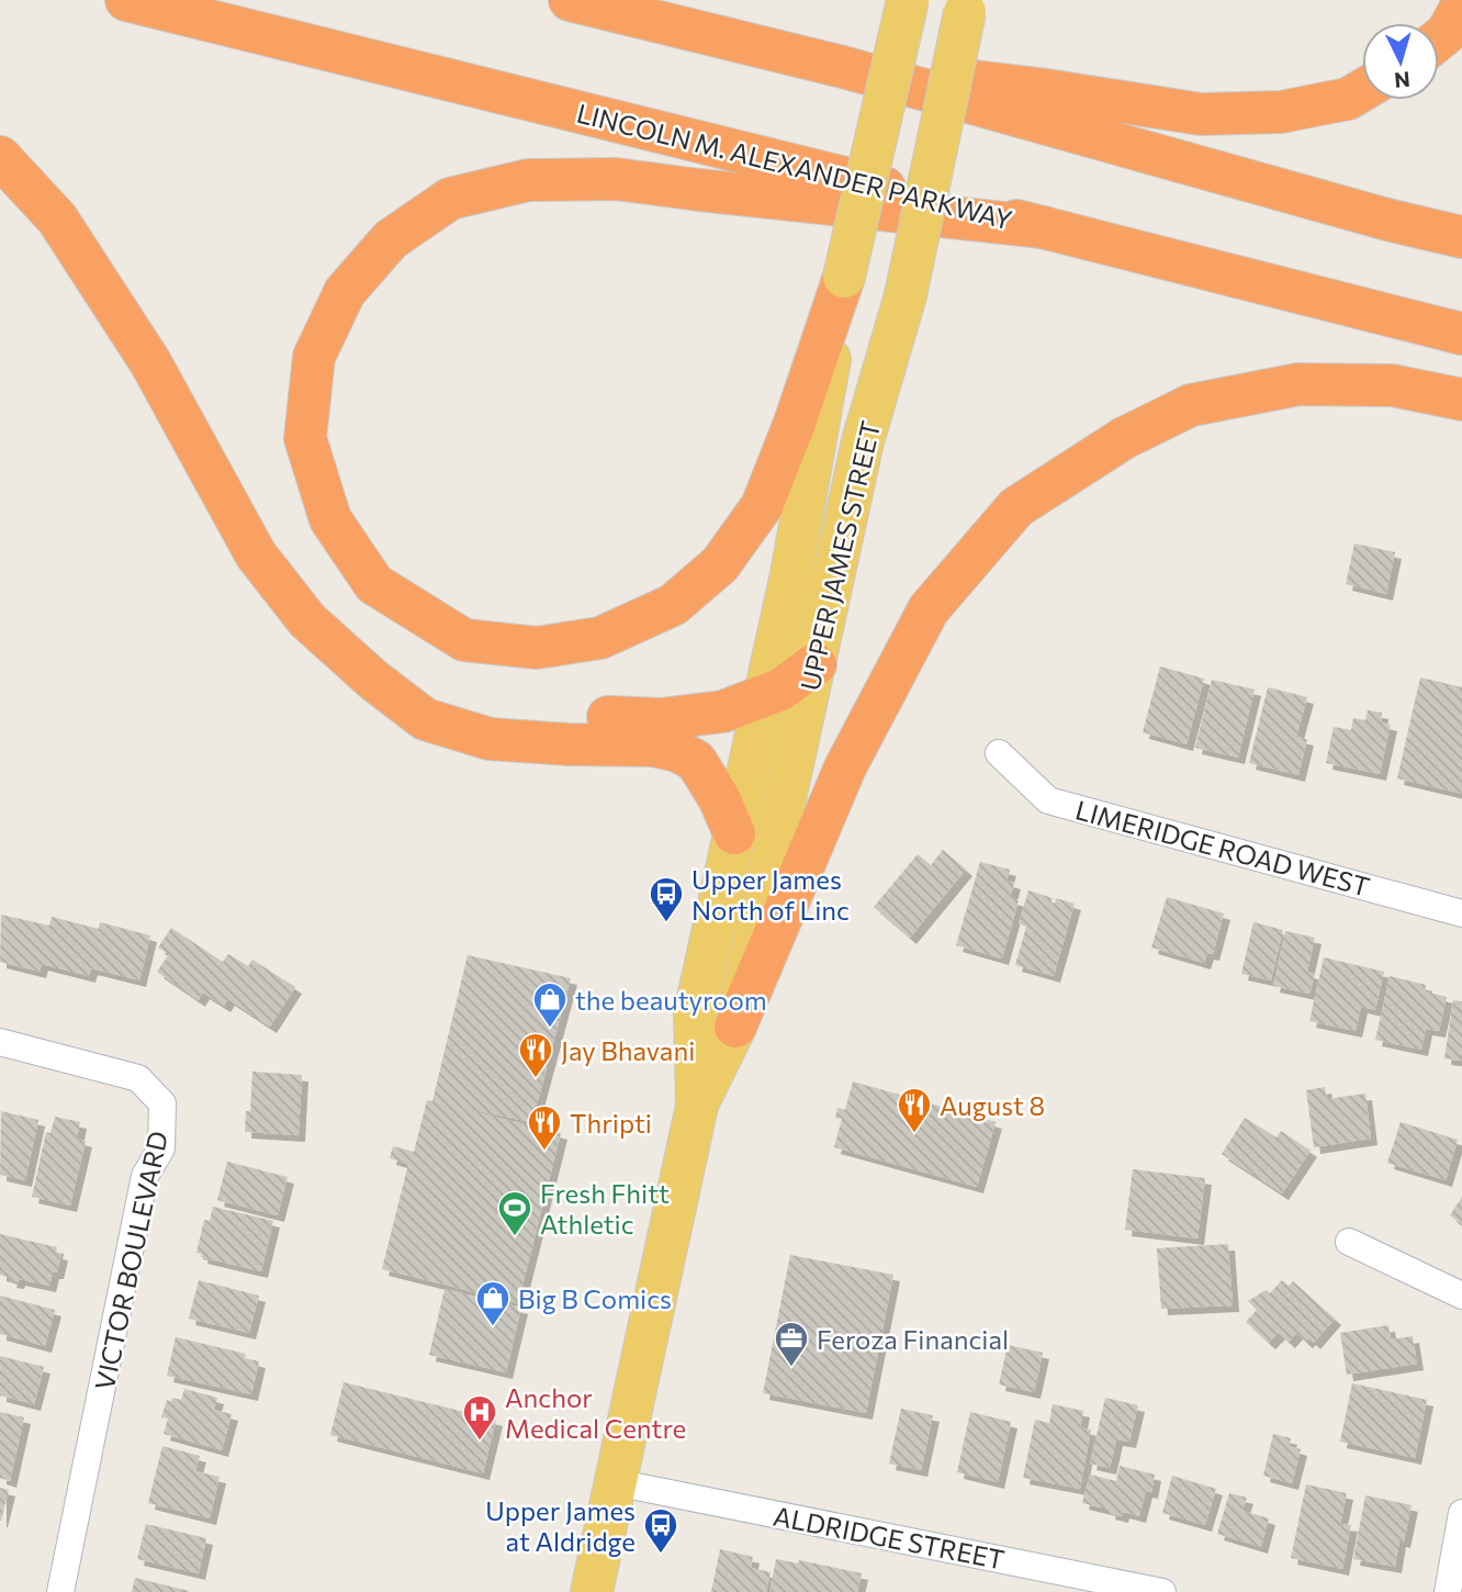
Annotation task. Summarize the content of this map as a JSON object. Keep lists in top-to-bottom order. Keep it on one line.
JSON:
{"streets":{"highway":["LINCOLN M. ALEXANDER PARKWAY"],"main road":["UPPER JAMES STREET"],"street":["LIMERIDGE ROAD WEST","VICTOR BOULEVARD","ALDRIDGE STREET"]},"crossings":[["UPPER JAMES STREET","ALDRIDGE STREET"]],"places":{"bus stop":["Upper James North of Linc","Upper James at Aldridge"],"shop":["the beautyroom","Big B Comics"],"restaurant":["Jay Bhavani","August 8","Thripti"],"sports":["Fresh Fhitt Athletic"],"office":["Feroza Financial"],"hospital":["Anchor Medical Centre"]},"north":"bottom"}
